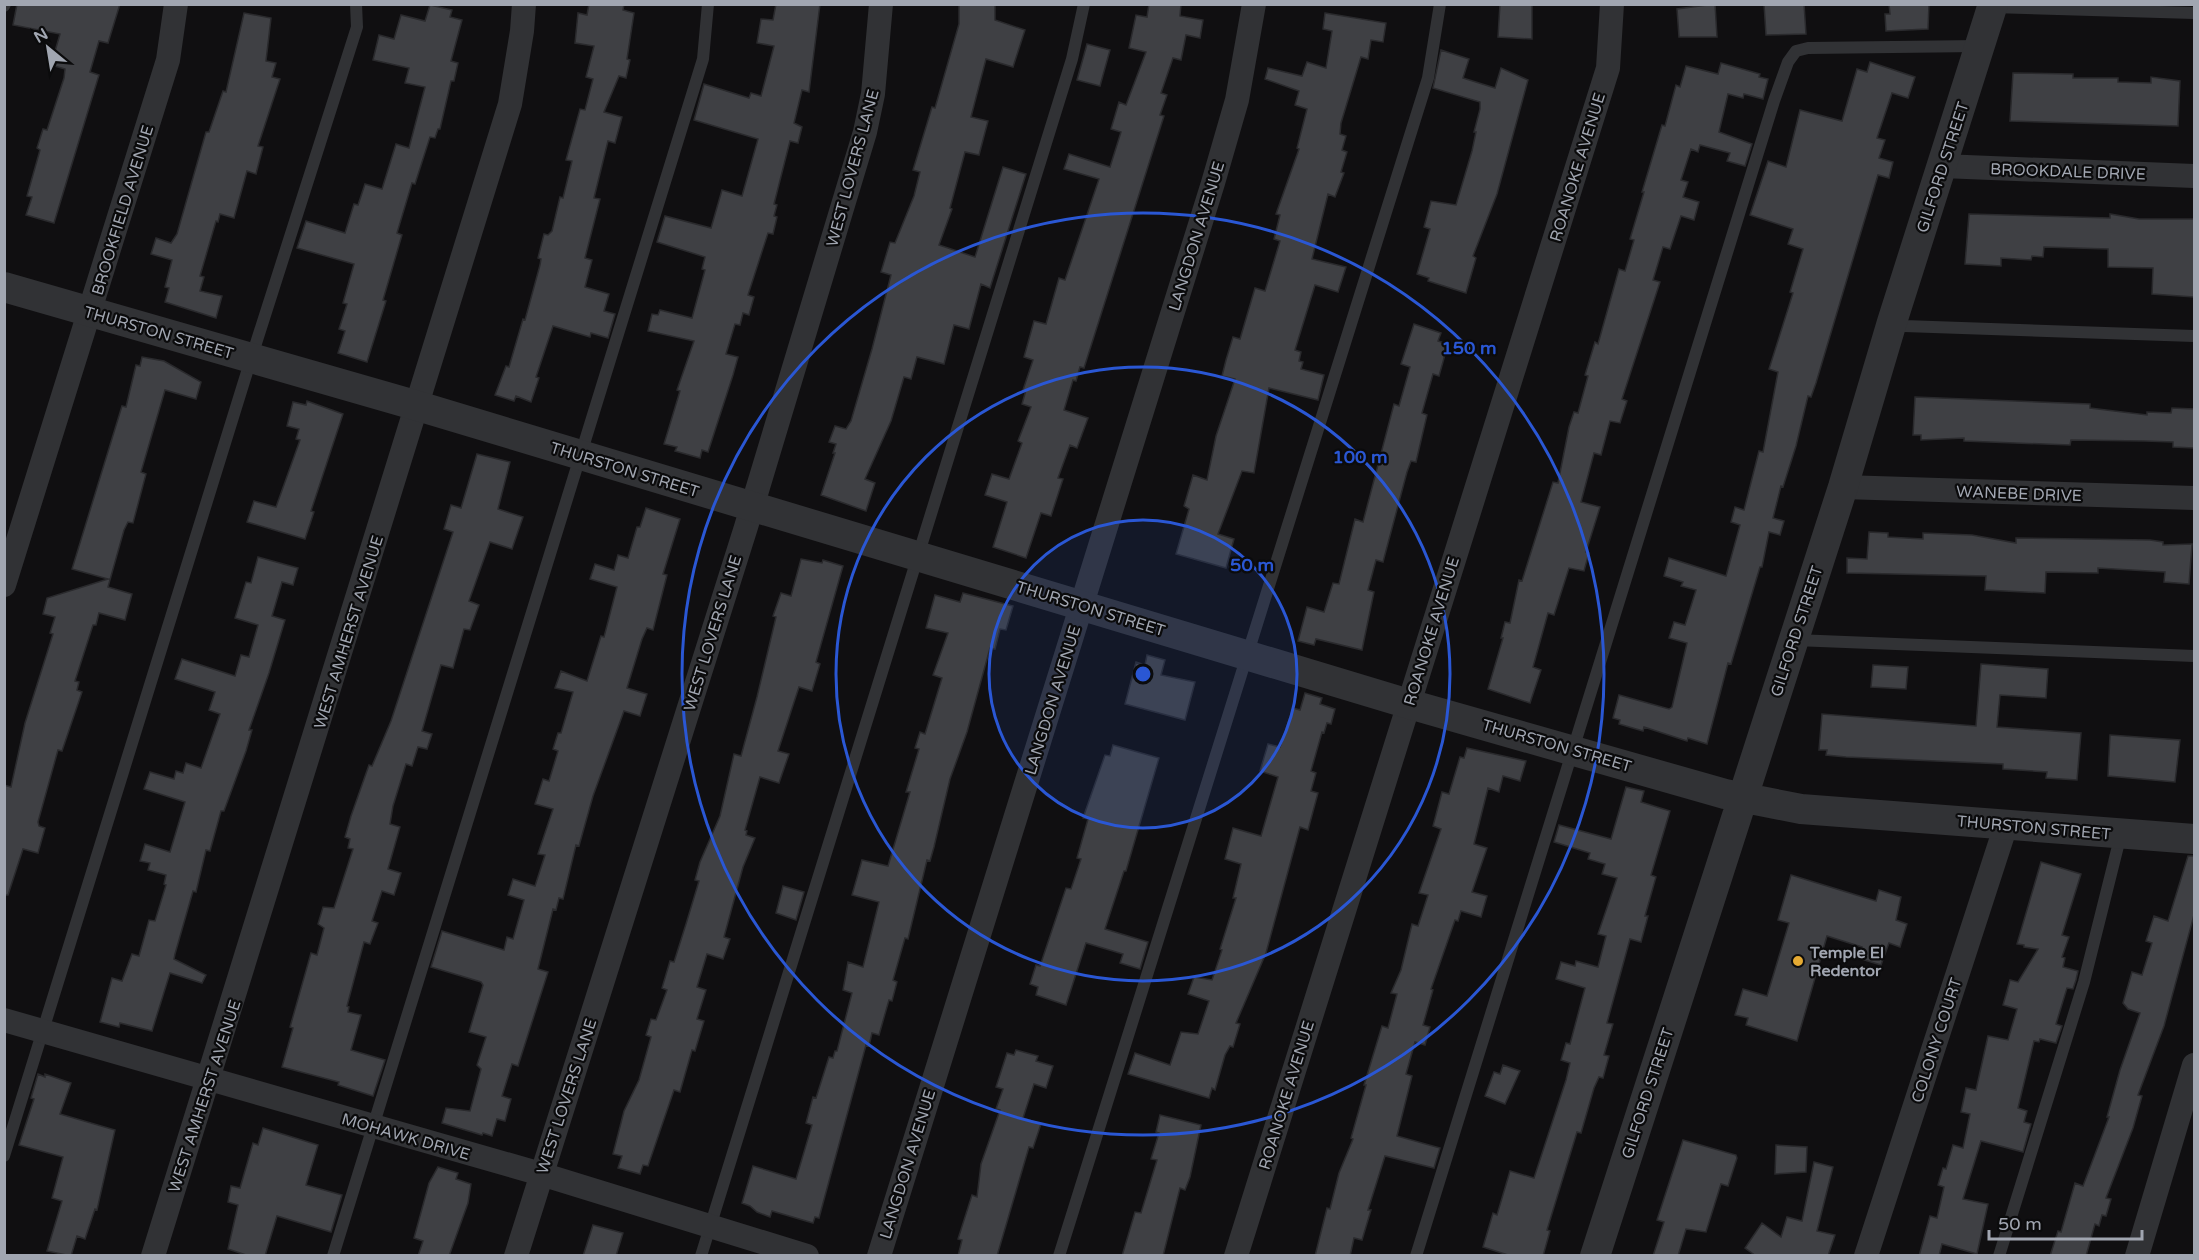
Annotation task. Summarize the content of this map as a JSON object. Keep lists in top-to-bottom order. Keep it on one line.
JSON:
{"streets":{"street":["ROANOKE AVENUE","GILFORD STREET","WEST LOVERS LANE","BROOKDALE DRIVE","BROOKFIELD AVENUE","LANGDON AVENUE","THURSTON STREET","WANEBE DRIVE","WEST AMHERST AVENUE","COLONY COURT","MOHAWK DRIVE"]},"crossings":[["ROANOKE AVENUE","THURSTON STREET"],["GILFORD STREET","BROOKDALE DRIVE"],["GILFORD STREET","THURSTON STREET"],["GILFORD STREET","WANEBE DRIVE"],["WEST LOVERS LANE","THURSTON STREET"],["WEST LOVERS LANE","MOHAWK DRIVE"],["BROOKFIELD AVENUE","THURSTON STREET"],["LANGDON AVENUE","THURSTON STREET"],["THURSTON STREET","WEST AMHERST AVENUE"],["THURSTON STREET","COLONY COURT"],["WEST AMHERST AVENUE","MOHAWK DRIVE"]],"places":["Temple El Redentor"],"scale_bar":"50 m","north":"top left","rings":["150 m","100 m","50 m"]}
